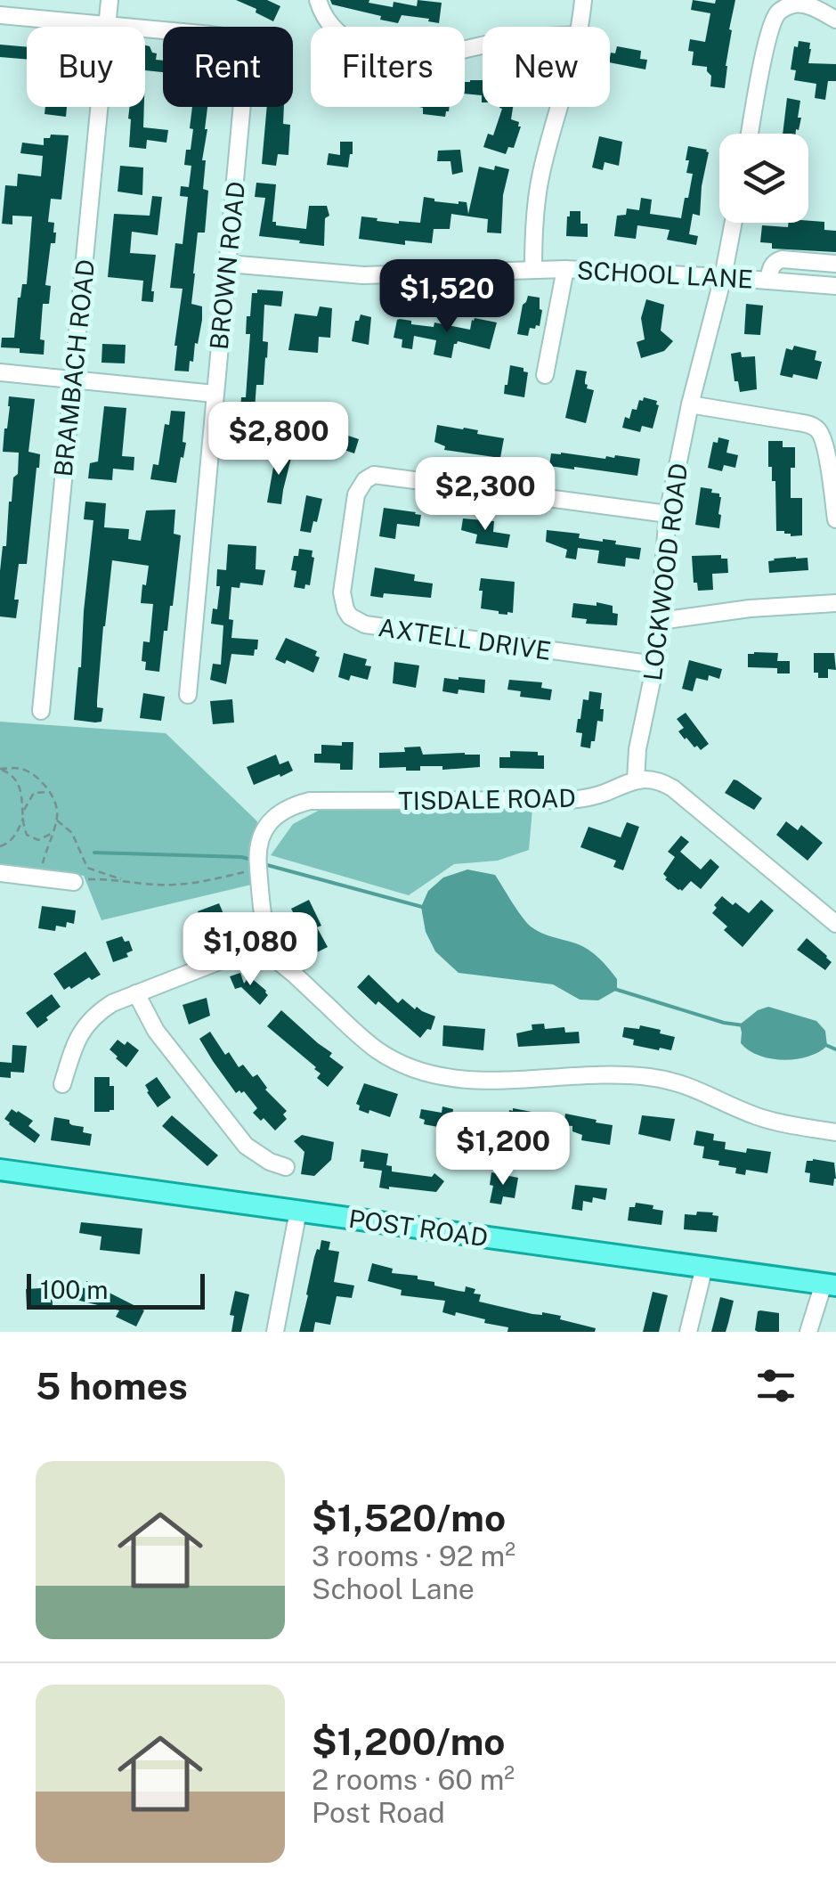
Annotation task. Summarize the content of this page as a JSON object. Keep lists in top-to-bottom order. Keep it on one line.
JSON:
{"streets":{"main road":["POST ROAD"],"street":["BROWN ROAD","SCHOOL LANE","BRAMBACH ROAD","LOCKWOOD ROAD","AXTELL DRIVE","TISDALE ROAD"]},"crossings":[["BROWN ROAD","SCHOOL LANE"],["BROWN ROAD","BRAMBACH ROAD"],["SCHOOL LANE","LOCKWOOD ROAD"],["LOCKWOOD ROAD","AXTELL DRIVE"],["LOCKWOOD ROAD","TISDALE ROAD"]],"scale_bar":"100 m","page":{"chip":["Buy","Rent","Filters","New"],"price":["$1,520","$2,800","$2,300","$1,080","$1,200"],"scale":"100 m","heading":"5 homes","list":[{"name":"$1,520/mo","note":"3 rooms · 92 m² · School Lane"},{"name":"$1,200/mo","note":"2 rooms · 60 m² · Post Road"}]}}
